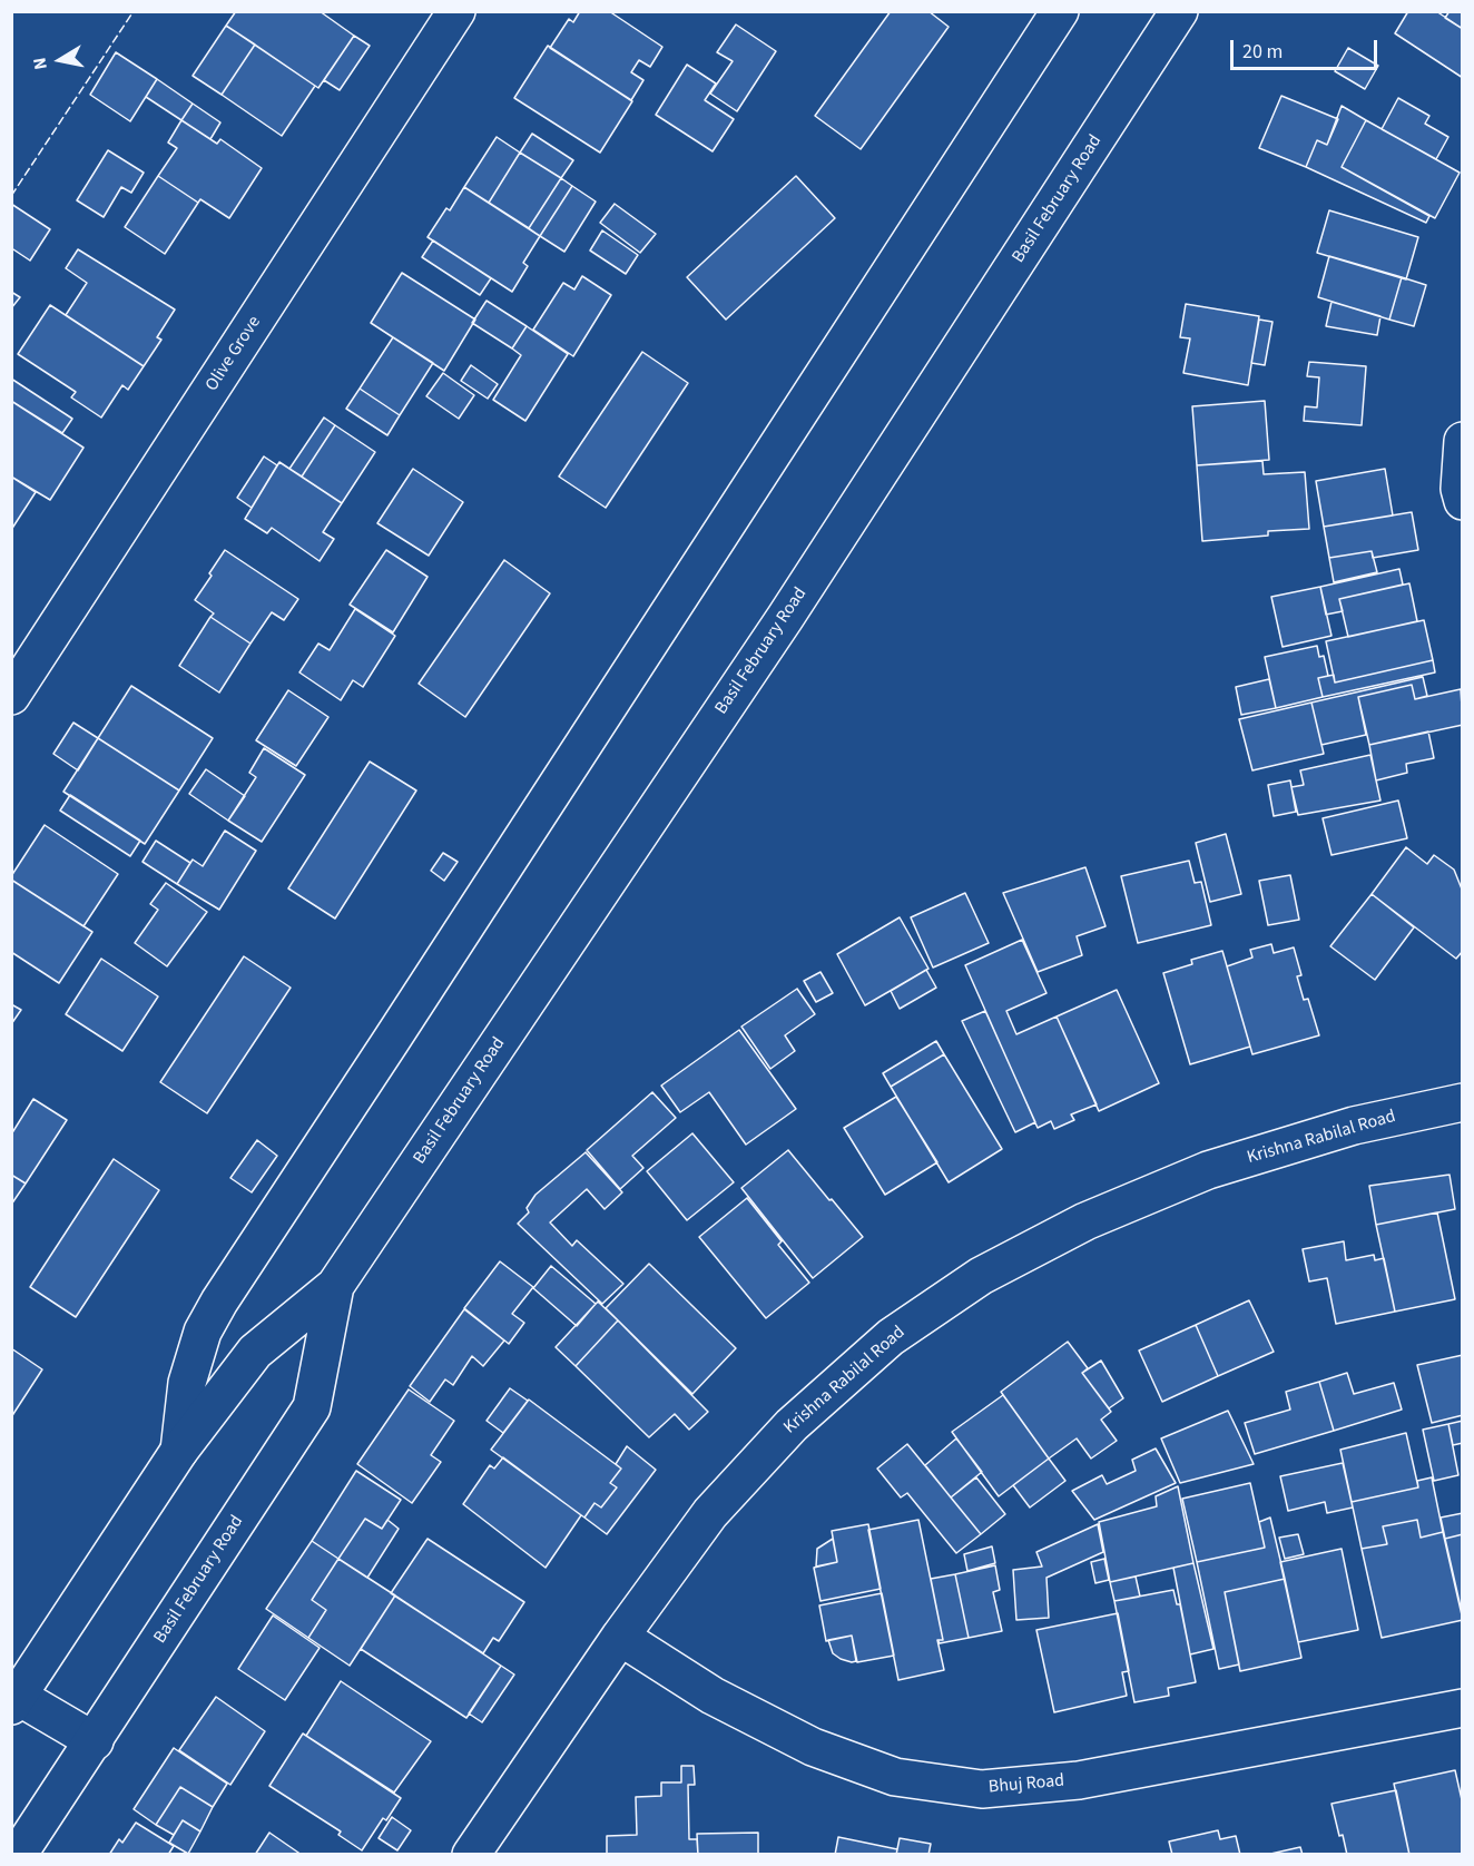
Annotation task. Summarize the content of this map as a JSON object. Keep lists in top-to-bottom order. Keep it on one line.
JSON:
{"streets":{"street":["Basil February Road","Olive Grove","Krishna Rabilal Road","Bhuj Road"]},"crossings":[["Krishna Rabilal Road","Bhuj Road"]],"scale_bar":"20 m","north":"left"}
